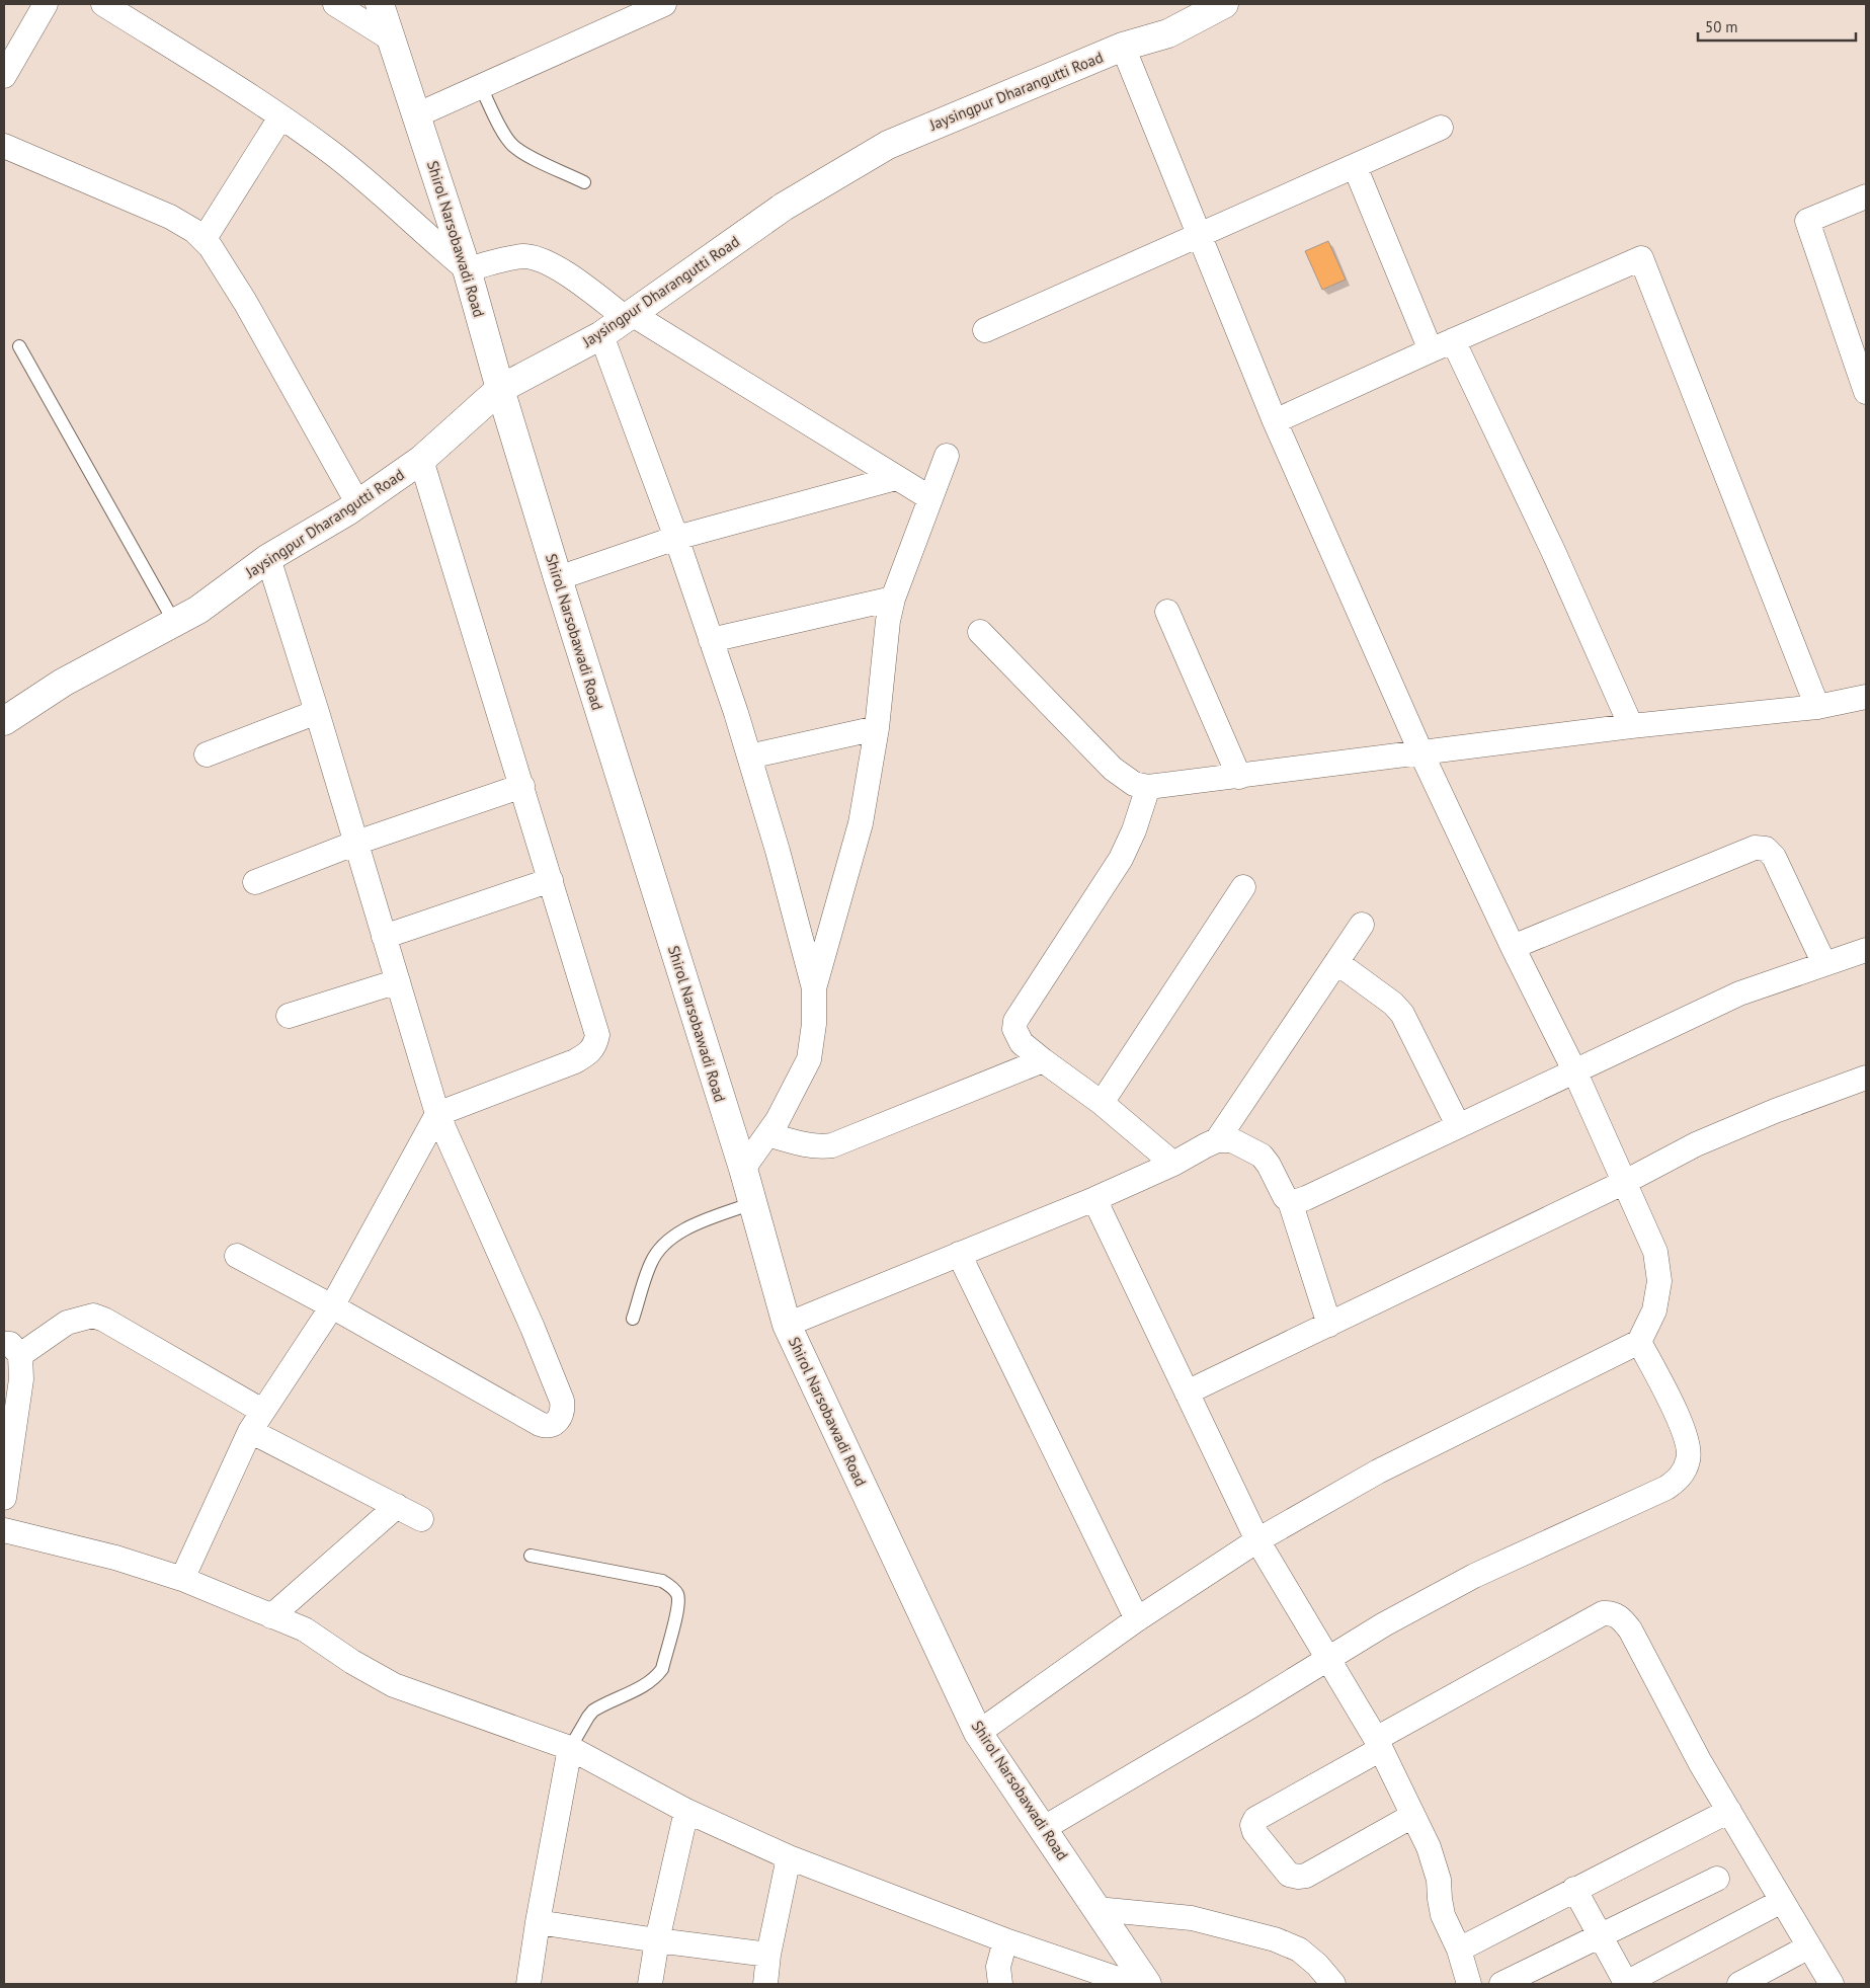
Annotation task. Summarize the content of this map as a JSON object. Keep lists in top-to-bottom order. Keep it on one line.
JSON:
{"streets":{"main road":["Jaysingpur Dharangutti Road","Shirol Narsobawadi Road"]},"crossings":[["Jaysingpur Dharangutti Road","Shirol Narsobawadi Road"]],"scale_bar":"50 m"}
